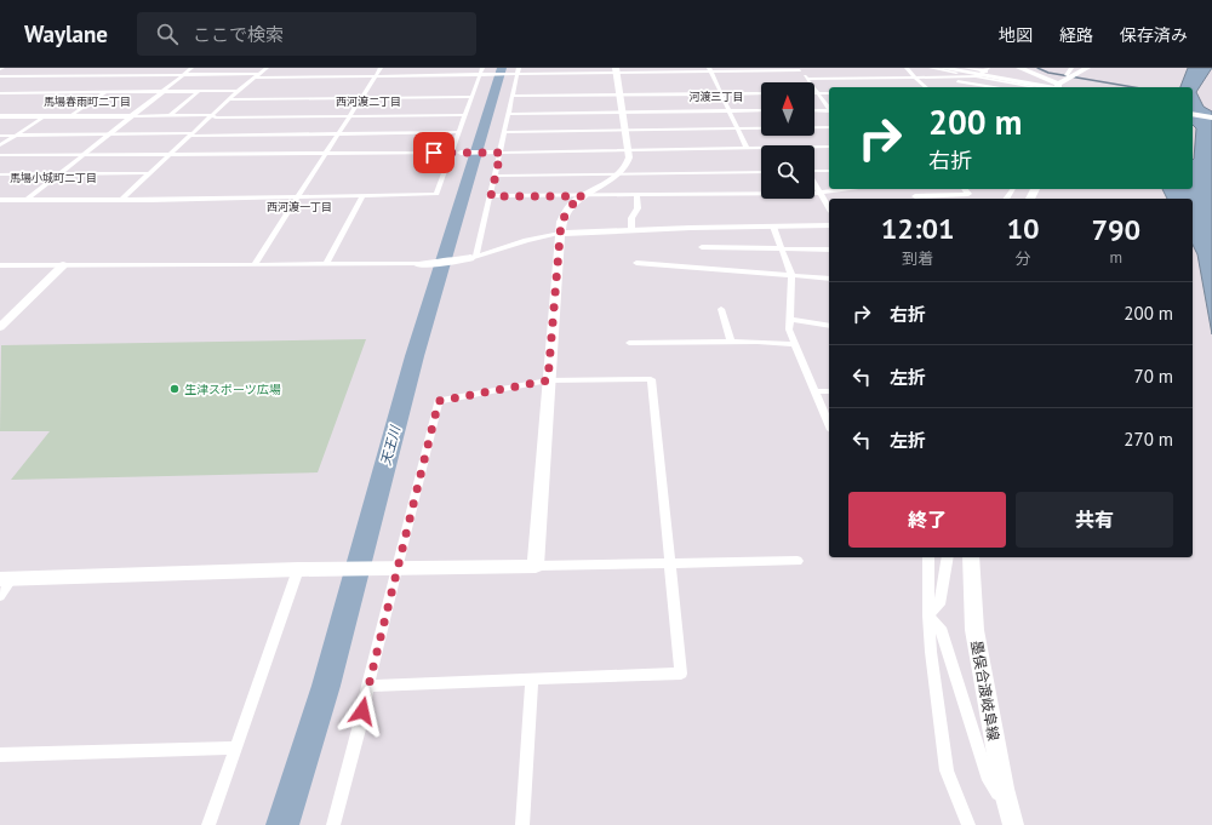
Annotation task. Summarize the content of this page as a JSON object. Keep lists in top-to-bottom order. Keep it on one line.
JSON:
{"streets":{"street":["墨俣合渡岐阜線"]},"districts":["河渡三丁目","馬場春雨町二丁目","西河渡二丁目","馬場小城町二丁目","西河渡一丁目"],"water":["天王川"],"places":["生津スポーツ広場"],"north":"top","page":{"header":"Waylane","search":"ここで検索","nav":["地図","経路","保存済み"],"turn":["200 m","右折"],"eta":["12:01","到着","10","分","790","m"],"list":[{"name":"右折","value":"200 m"},{"name":"左折","value":"70 m"},{"name":"左折","value":"270 m"}],"buttons":["終了","共有"]}}
